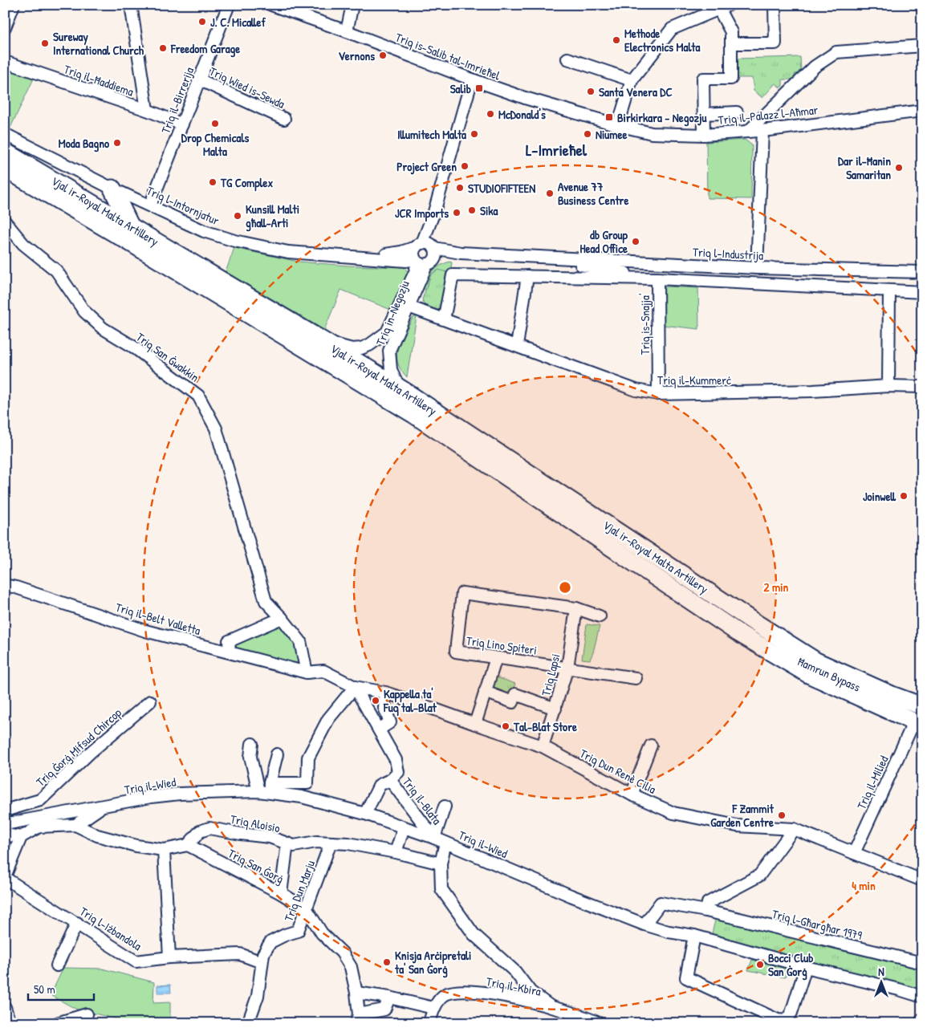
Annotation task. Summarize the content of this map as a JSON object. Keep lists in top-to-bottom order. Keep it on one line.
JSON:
{"streets":{"highway":["Vjal ir-Royal Malta Artillery","Ħamrun Bypass"],"street":["Triq is-Salib tal-Imrieħel","Triq il-Ħaddiema","Triq Wied is-Sewda","Triq il-Birrerija","Triq il-Palazz l-Aħmar","Triq l-Intornjatur","Triq l-Industrija","Triq in-Negozju","Triq is-Snajja'","Triq San Ġwakkin","Triq il-Kummerċ","Triq il-Belt Valletta","Triq Lino Spiteri","Triq Lapsi","Triq Ġorġ Mifsud Chircop","Triq Dun Renè Cilia","Triq il-Milied","Triq il-Wied","Triq il-Blata","Triq Aloisio","Triq San Ġorġ","Triq Dun Marju","Triq l-Għargħar 1979","Triq l-Iżbandola","Triq il-Kbira"]},"crossings":[["Triq is-Salib tal-Imrieħel","Triq il-Palazz l-Aħmar"],["Triq il-Ħaddiema","Triq il-Birrerija"],["Triq Wied is-Sewda","Triq il-Birrerija"],["Triq il-Birrerija","Triq l-Intornjatur"],["Triq l-Intornjatur","Triq l-Industrija"],["Triq l-Intornjatur","Triq in-Negozju"],["Vjal ir-Royal Malta Artillery","Triq in-Negozju"],["Vjal ir-Royal Malta Artillery","Ħamrun Bypass"],["Triq l-Industrija","Triq in-Negozju"],["Triq l-Industrija","Triq is-Snajja'"],["Triq l-Industrija","Triq il-Kummerċ"],["Triq in-Negozju","Triq il-Kummerċ"],["Triq is-Snajja'","Triq il-Kummerċ"],["Triq San Ġwakkin","Triq il-Belt Valletta"],["Triq San Ġwakkin","Triq Dun Renè Cilia"],["Triq il-Belt Valletta","Triq Dun Renè Cilia"],["Triq Lino Spiteri","Triq Lapsi"],["Ħamrun Bypass","Triq il-Milied"],["Triq Lapsi","Triq Dun Renè Cilia"],["Triq Dun Renè Cilia","Triq il-Milied"],["Triq Dun Renè Cilia","Triq il-Blata"],["Triq il-Wied","Triq il-Blata"],["Triq il-Wied","Triq l-Għargħar 1979"],["Triq Aloisio","Triq San Ġorġ"],["Triq Aloisio","Triq Dun Marju"],["Triq San Ġorġ","Triq Dun Marju"],["Triq Dun Marju","Triq l-Iżbandola"]],"districts":["L-Imrieħel"],"places":{"other":["J. C. Micallef","Methode Electronics Malta","Sureway International Church","Freedom Garage","Vernons","Santa Venera DC","McDonald's","Drop Chemicals Malta","Illumitech Malta","Niumee","Moda Bagno","Project Green","Dar il-Ħanin Samaritan","TG Complex","STUDIOFIFTEEN","Avenue 77 Business Centre","Sika","JCR Imports","Kunsill Malti għall-Arti","db Group Head Office","Joinwell","Kappella ta' Fuq tal-Blat","Tal-Blat Store","F Zammit Garden Centre","Knisja Arċipretali ta' San Ġorġ","Bocci Club San Ġorġ"],"transit":["Salib","Birkirkara - Negozju"]},"scale_bar":"50 m","north":"top","rings":["2 min","4 min"]}
